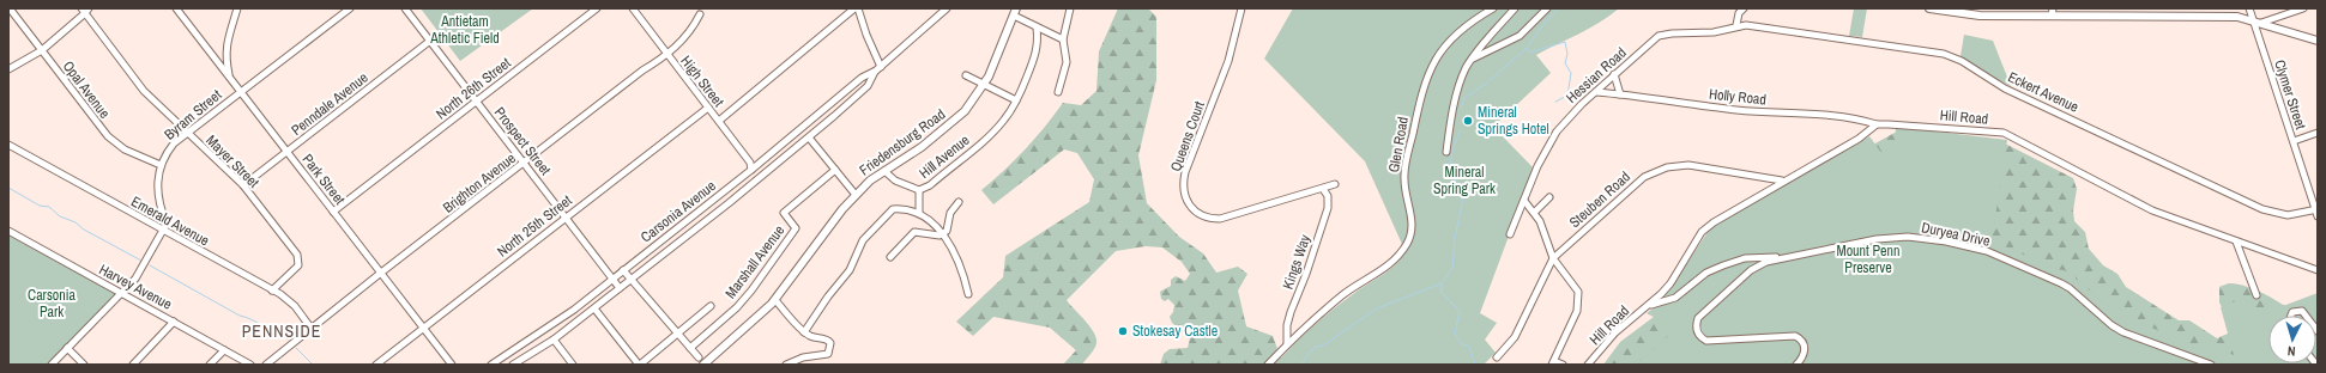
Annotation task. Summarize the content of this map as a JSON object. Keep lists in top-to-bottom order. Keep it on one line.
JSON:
{"streets":{"main road":["Friedensburg Road"],"street":["Hessian Road","High Street","North 26th Street","Opal Avenue","Eckert Avenue","Clymer Street","Holly Road","Penndale Avenue","Byram Street","Hill Road","Queens Court","Prospect Street","Glen Road","Hill Avenue","Mayer Street","Park Street","Brighton Avenue","Steuben Road","Carsonia Avenue","Emerald Avenue","North 25th Street","Duryea Drive","Marshall Avenue","Kings Way","Harvey Avenue"]},"crossings":[["Hessian Road","Eckert Avenue"],["Hessian Road","Holly Road"],["High Street","Brighton Avenue"],["High Street","Carsonia Avenue"],["High Street","North 25th Street"],["North 26th Street","Prospect Street"],["North 26th Street","Park Street"],["Opal Avenue","Byram Street"],["Eckert Avenue","Clymer Street"],["Holly Road","Hill Road"],["Penndale Avenue","Prospect Street"],["Penndale Avenue","Mayer Street"],["Penndale Avenue","Park Street"],["Byram Street","Mayer Street"],["Byram Street","Park Street"],["Byram Street","Emerald Avenue"],["Hill Road","Steuben Road"],["Hill Road","Duryea Drive"],["Queens Court","Kings Way"],["Prospect Street","Brighton Avenue"],["Prospect Street","Carsonia Avenue"],["Prospect Street","North 25th Street"],["Glen Road","Kings Way"],["Mayer Street","Emerald Avenue"],["Park Street","Brighton Avenue"],["Park Street","North 25th Street"],["Brighton Avenue","Emerald Avenue"]],"districts":["PENNSIDE"],"parks":["Antietam Athletic Field","Mineral Spring Park","Mount Penn Preserve","Carsonia Park"],"places":["Mineral Springs Hotel","Stokesay Castle"],"north":"bottom"}
